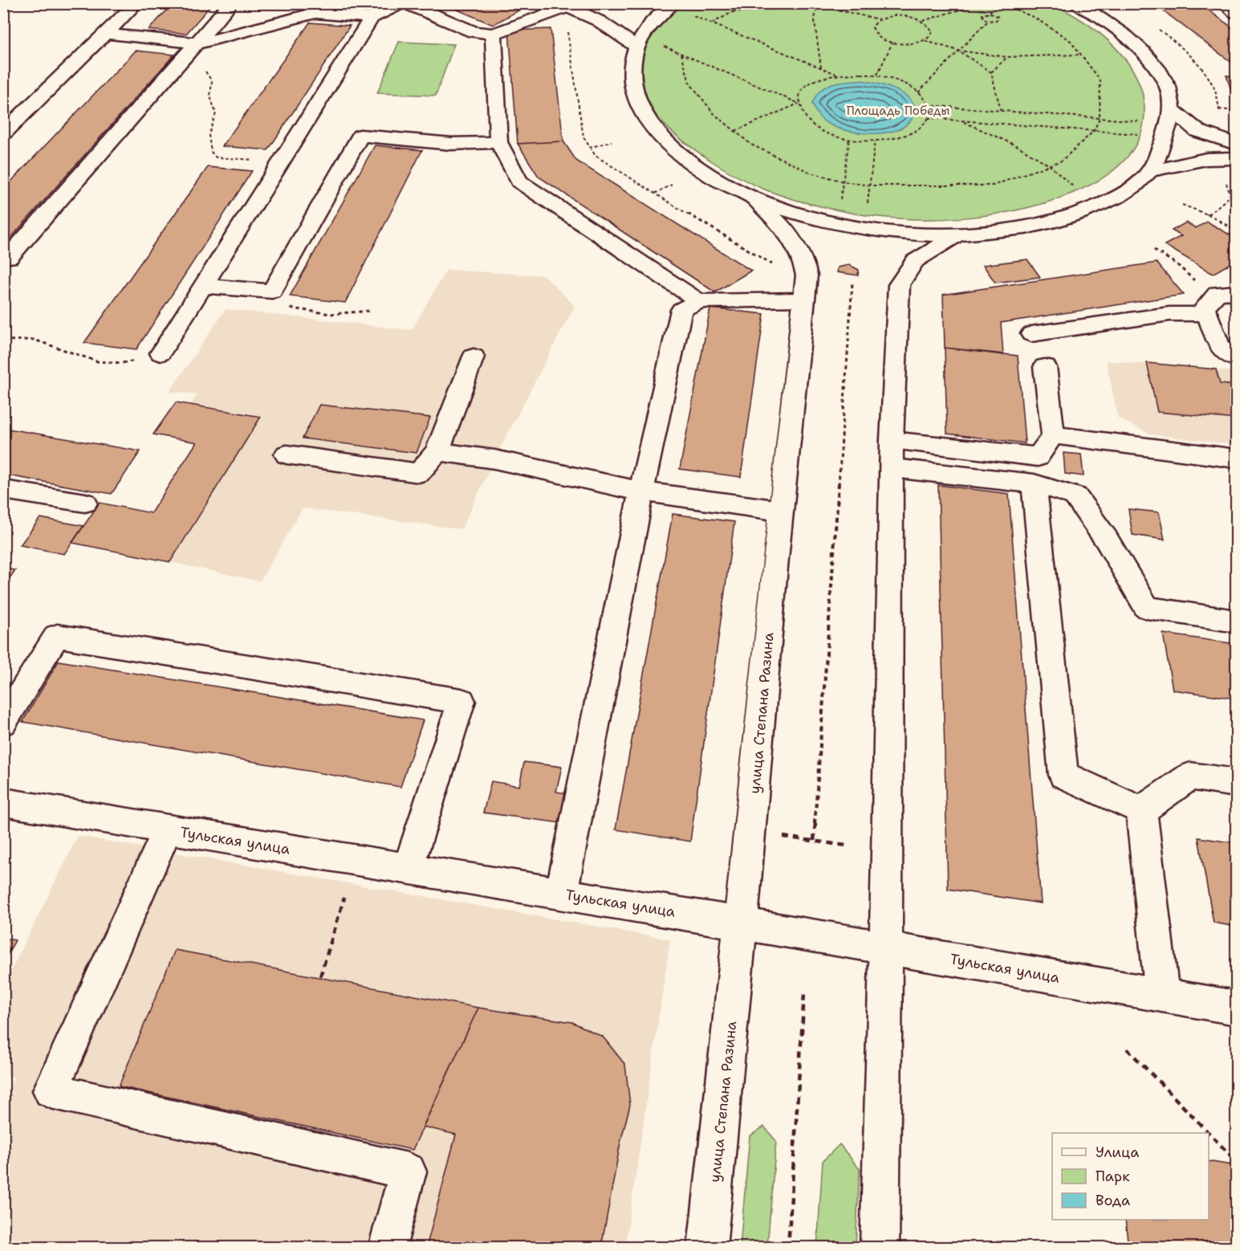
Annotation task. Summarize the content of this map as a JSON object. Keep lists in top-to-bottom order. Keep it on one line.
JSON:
{"streets":{"main road":["улица Степана Разина","Тульская улица"]},"crossings":[["улица Степана Разина","Тульская улица"]],"parks":["Площадь Победы"],"legend":["Улица","Парк","Вода"]}
